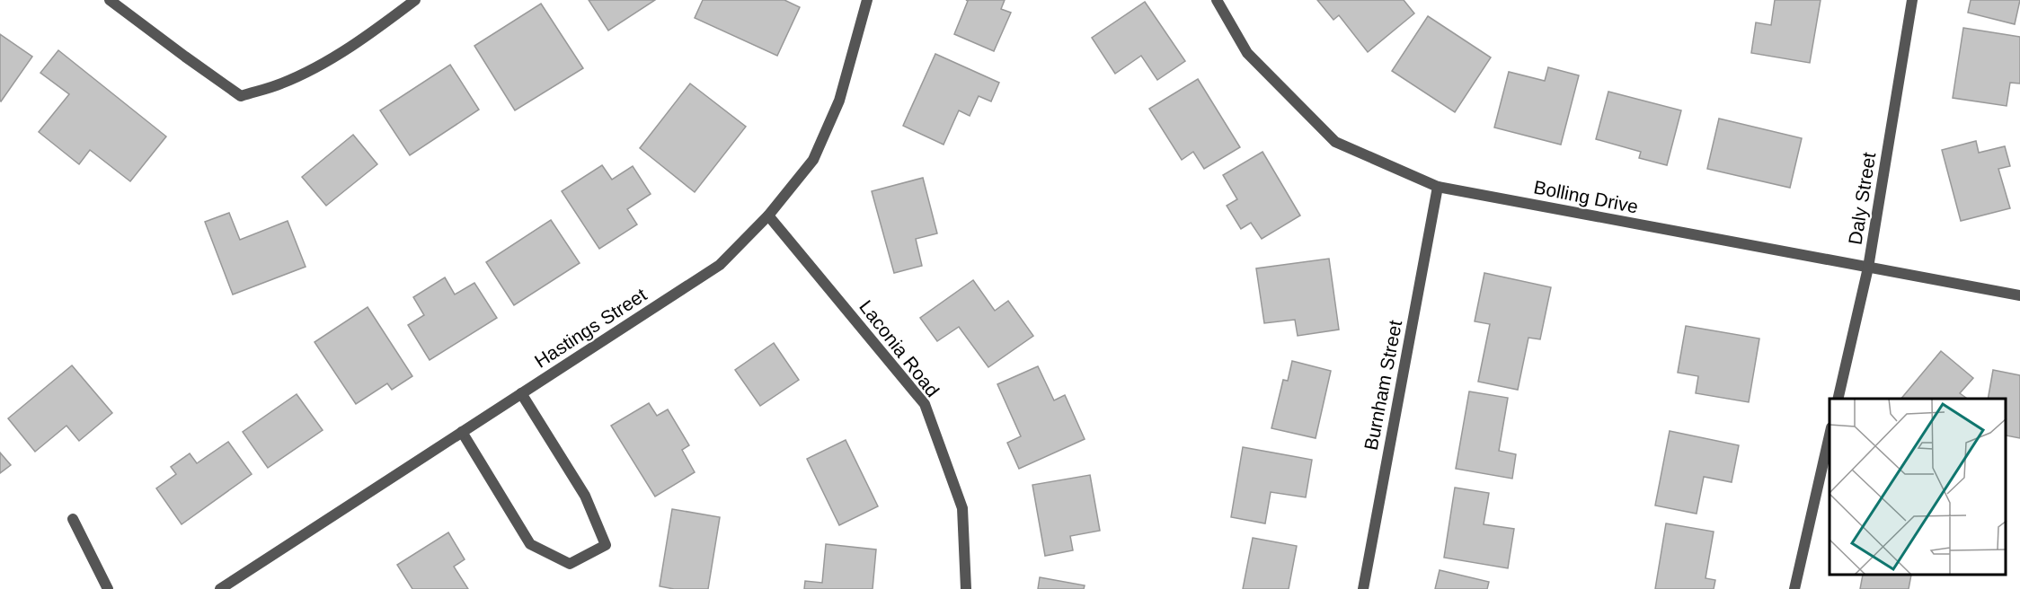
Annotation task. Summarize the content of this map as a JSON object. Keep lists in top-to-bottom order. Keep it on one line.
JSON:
{"streets":{"street":["Bolling Drive","Daly Street","Hastings Street","Laconia Road","Burnham Street"]},"crossings":[["Bolling Drive","Daly Street"],["Bolling Drive","Burnham Street"],["Hastings Street","Laconia Road"]]}
